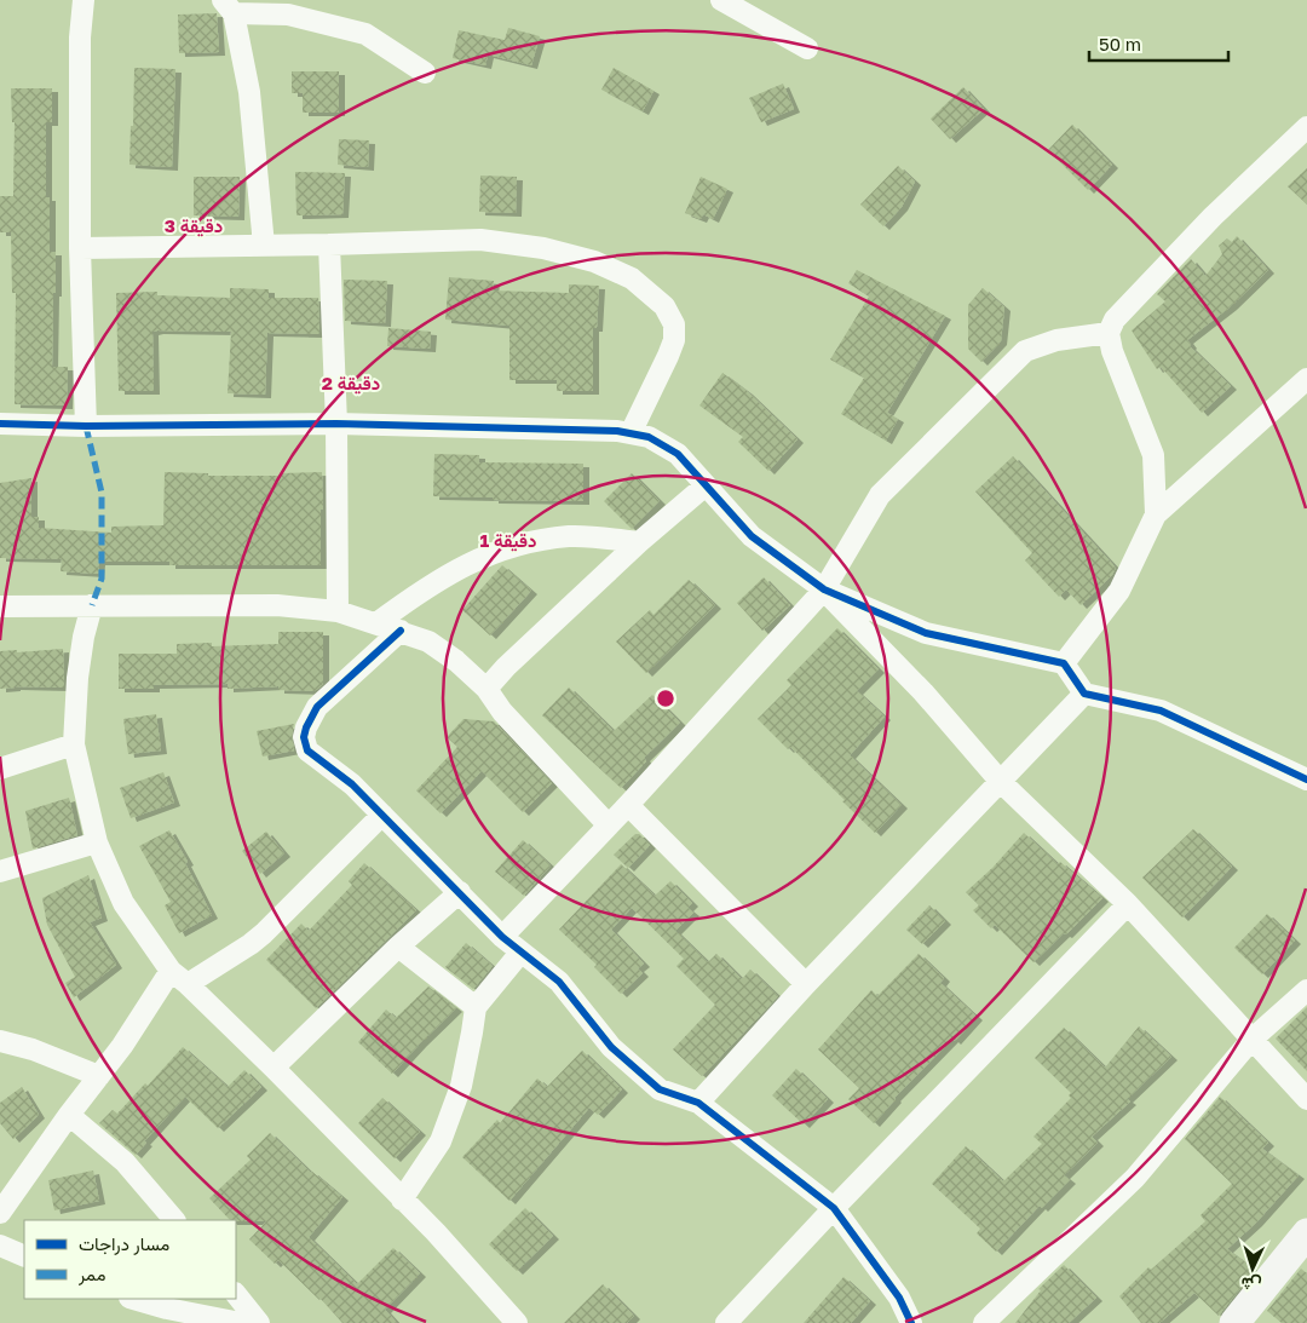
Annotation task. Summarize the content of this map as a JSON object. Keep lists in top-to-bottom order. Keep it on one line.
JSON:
{"legend":["مسار دراجات","ممر"],"scale_bar":"50 m","north":"bottom","rings":["3 دقيقة","2 دقيقة","1 دقيقة"]}
